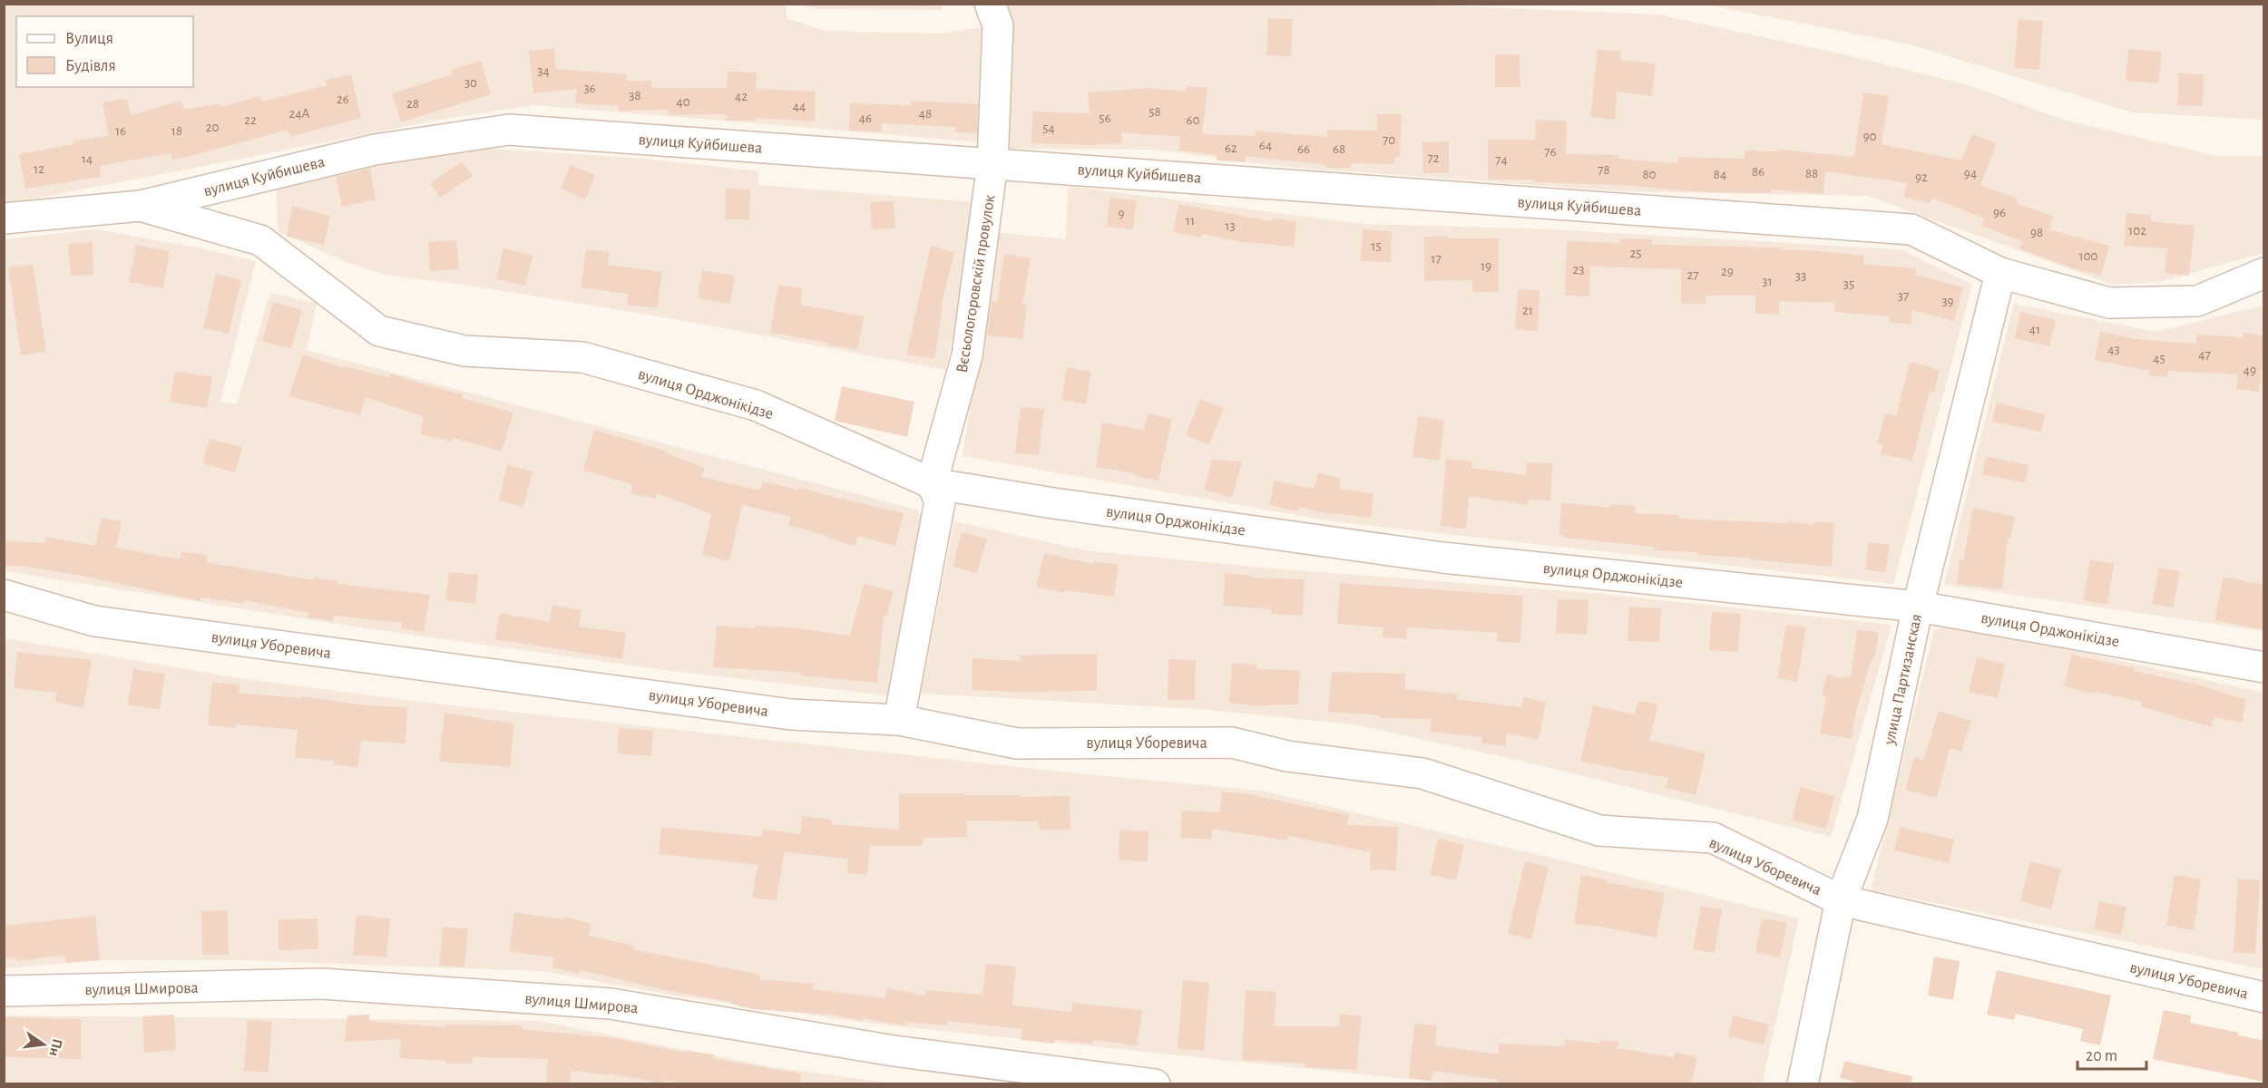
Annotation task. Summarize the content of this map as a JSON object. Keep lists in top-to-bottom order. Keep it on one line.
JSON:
{"streets":{"street":["вулиця Куйбишева","Вєсьологоровскій провулок","вулиця Орджонікідзе","вулиця Уборевича","улица Партизанская","вулиця Шмирова"]},"crossings":[["вулиця Куйбишева","Вєсьологоровскій провулок"],["вулиця Куйбишева","вулиця Орджонікідзе"],["вулиця Куйбишева","улица Партизанская"],["Вєсьологоровскій провулок","вулиця Орджонікідзе"],["вулиця Орджонікідзе","улица Партизанская"],["вулиця Уборевича","улица Партизанская"]],"house_numbers":["34","30","36","38","42","26","40","28","44","58","24А","48","46","56","22","60","20","54","16","18","90","70","64","62","66","68","76","72","14","74","12","78","86","88","94","80","84","92","96","9","11","13","102","98","15","25","100","17","19","23","29","27","33","31","35","37","39","21","41","43","47","45","49"],"legend":["Вулиця","Будівля"],"scale_bar":"20 m","north":"right"}
